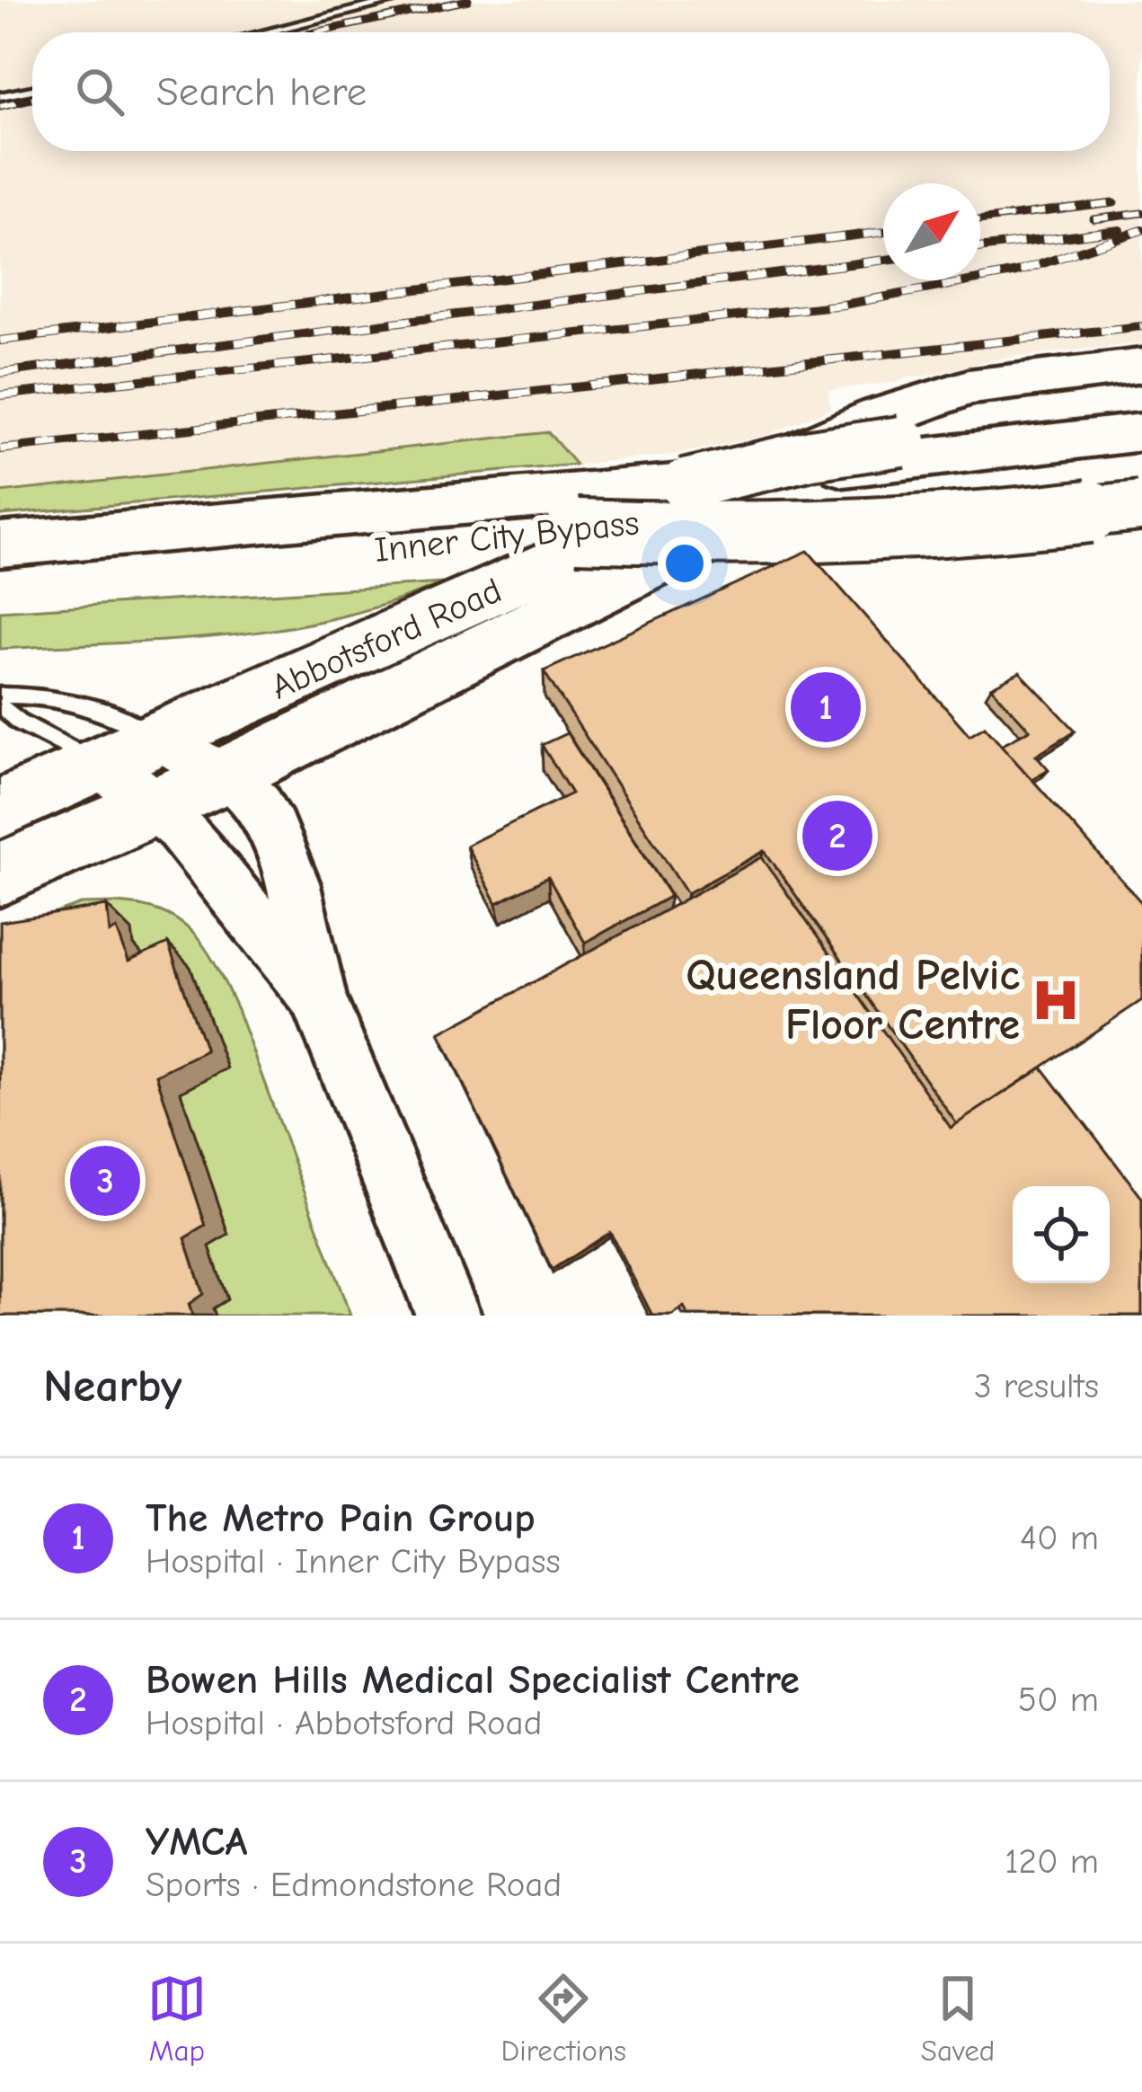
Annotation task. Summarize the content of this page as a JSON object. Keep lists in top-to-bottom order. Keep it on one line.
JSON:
{"streets":{"highway":["Inner City Bypass","Abbotsford Road"]},"places":{"hospital":["Queensland Pelvic Floor Centre"]},"north":"top right","page":{"search":"Search here","pins":["1","2","3"],"heading":["Nearby","3 results"],"list":[{"mark":"1","name":"The Metro Pain Group","note":"Hospital · Inner City Bypass","value":"40 m"},{"mark":"2","name":"Bowen Hills Medical Specialist Centre","note":"Hospital · Abbotsford Road","value":"50 m"},{"mark":"3","name":"YMCA","note":"Sports · Edmondstone Road","value":"120 m"}],"nav":["Map","Directions","Saved"]}}
